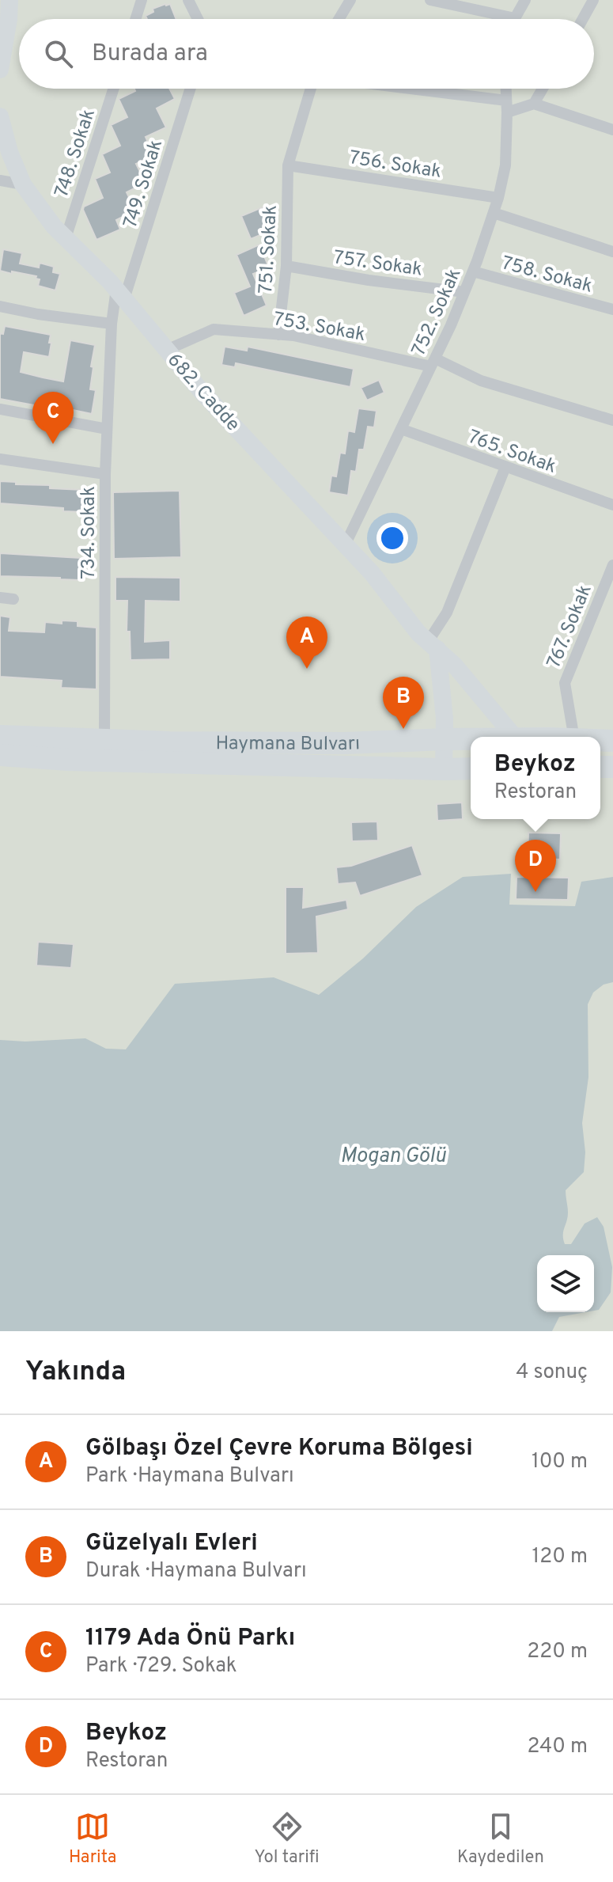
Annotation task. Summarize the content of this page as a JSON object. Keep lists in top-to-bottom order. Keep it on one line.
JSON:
{"streets":{"highway":["Haymana Bulvarı"],"main road":["682. Cadde"],"street":["748. Sokak","756. Sokak","749. Sokak","751. Sokak","757. Sokak","758. Sokak","752. Sokak","753. Sokak","765. Sokak","734. Sokak","767. Sokak"]},"crossings":[["748. Sokak","682. Cadde"],["756. Sokak","751. Sokak"],["756. Sokak","752. Sokak"],["749. Sokak","682. Cadde"],["749. Sokak","734. Sokak"],["751. Sokak","757. Sokak"],["751. Sokak","753. Sokak"],["757. Sokak","752. Sokak"],["758. Sokak","752. Sokak"],["752. Sokak","753. Sokak"],["752. Sokak","682. Cadde"],["752. Sokak","765. Sokak"],["753. Sokak","682. Cadde"],["734. Sokak","Haymana Bulvarı"]],"water":["Mogan Gölü"],"page":{"search":"Burada ara","pins":["C","A","B","D"],"popup":["Beykoz","Restoran"],"heading":["Yakında","4 sonuç"],"list":[{"mark":"A","name":"Gölbaşı Özel Çevre Koruma Bölgesi","note":"Park · Haymana Bulvarı","value":"100 m"},{"mark":"B","name":"Güzelyalı Evleri","note":"Durak · Haymana Bulvarı","value":"120 m"},{"mark":"C","name":"1179 Ada Önü Parkı","note":"Park · 729. Sokak","value":"220 m"},{"mark":"D","name":"Beykoz","note":"Restoran","value":"240 m"}],"nav":["Harita","Yol tarifi","Kaydedilen"]}}
